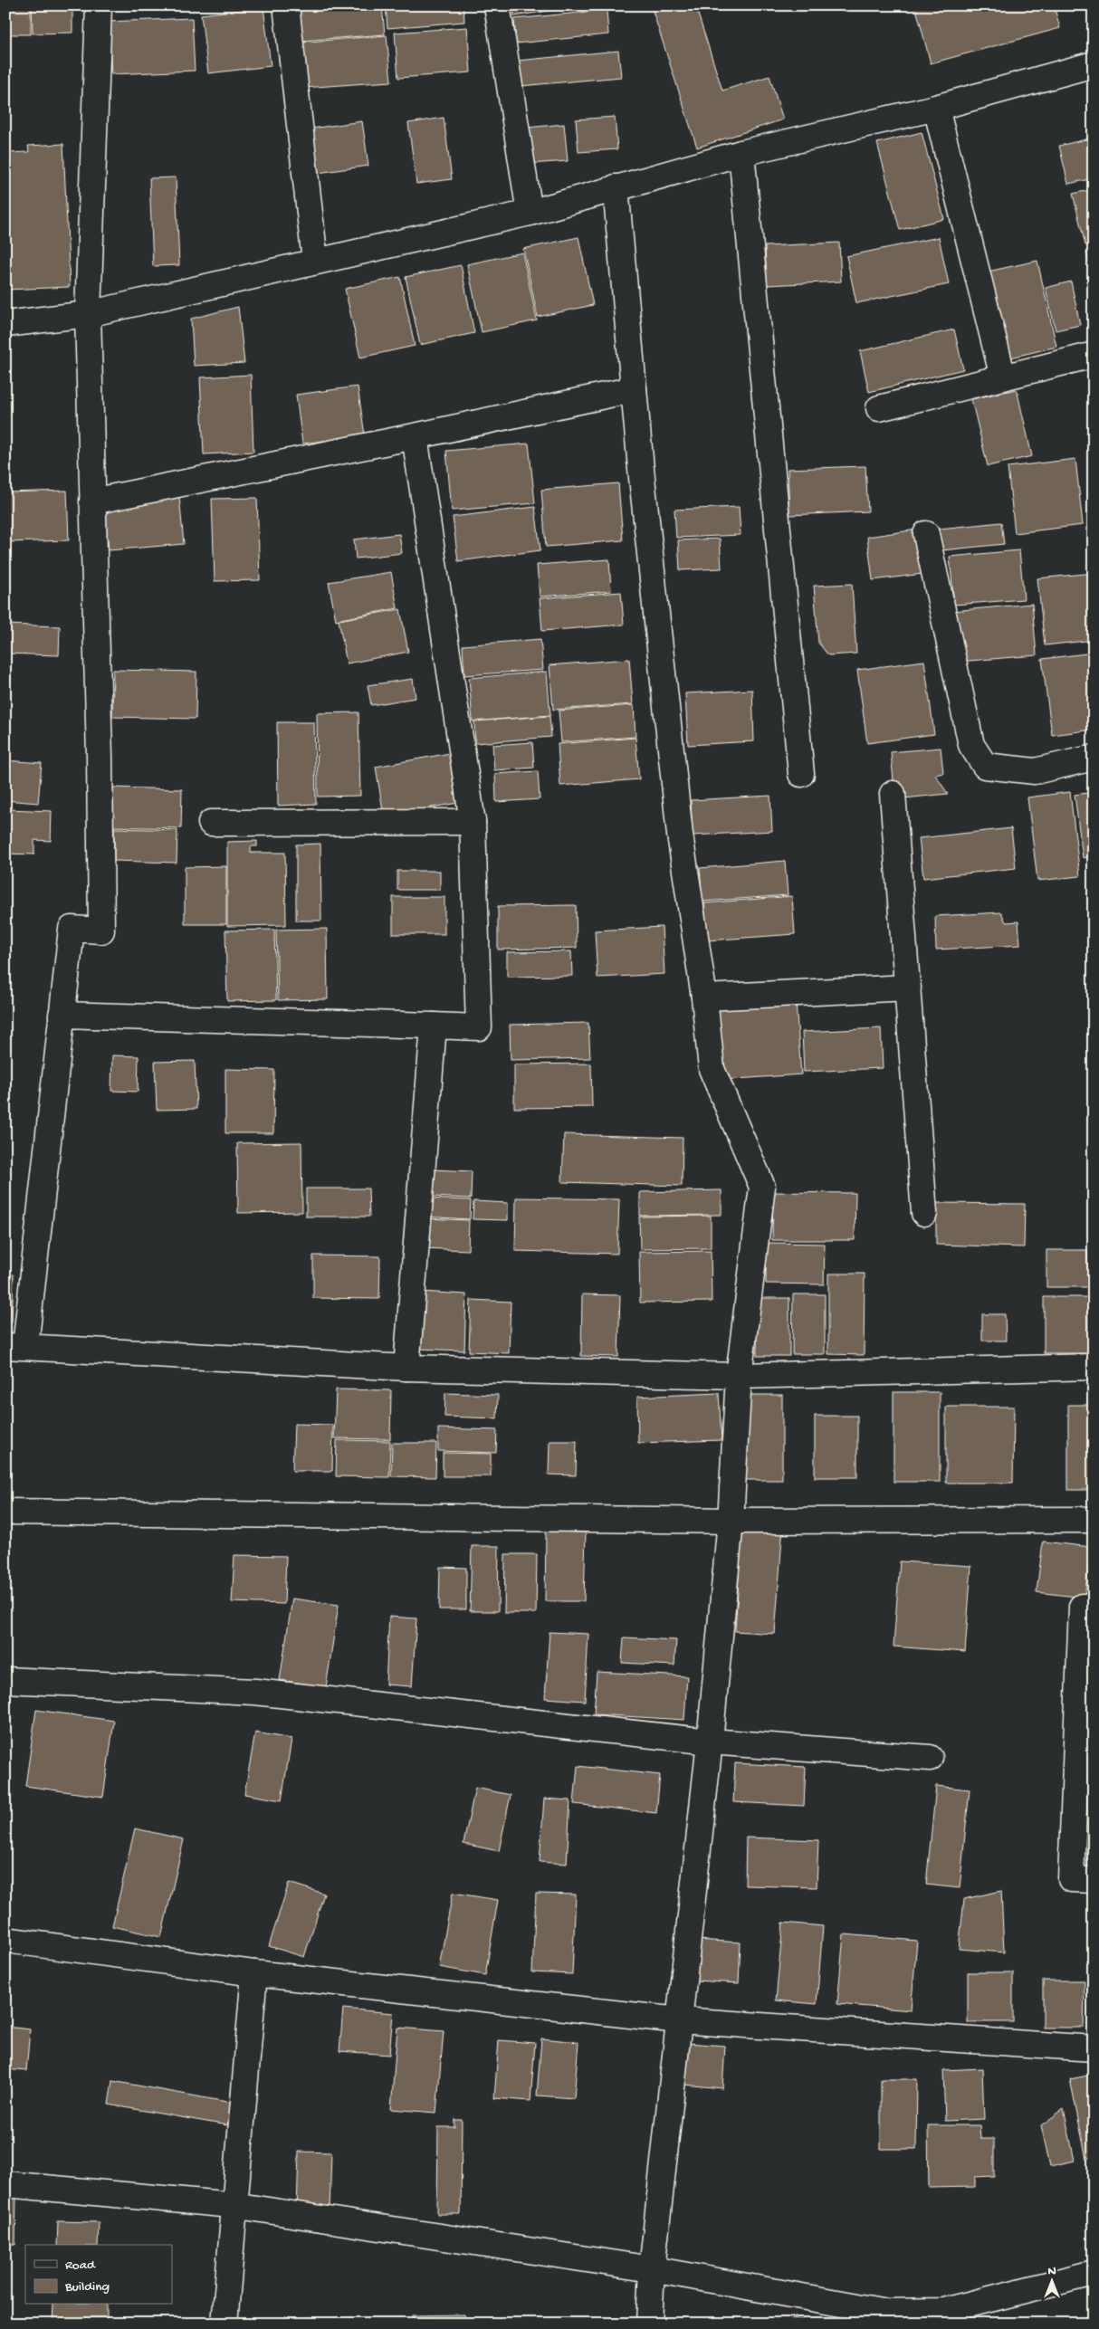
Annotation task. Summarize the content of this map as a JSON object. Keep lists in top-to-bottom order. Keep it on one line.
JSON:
{"legend":["Road","Building"],"north":"top"}
